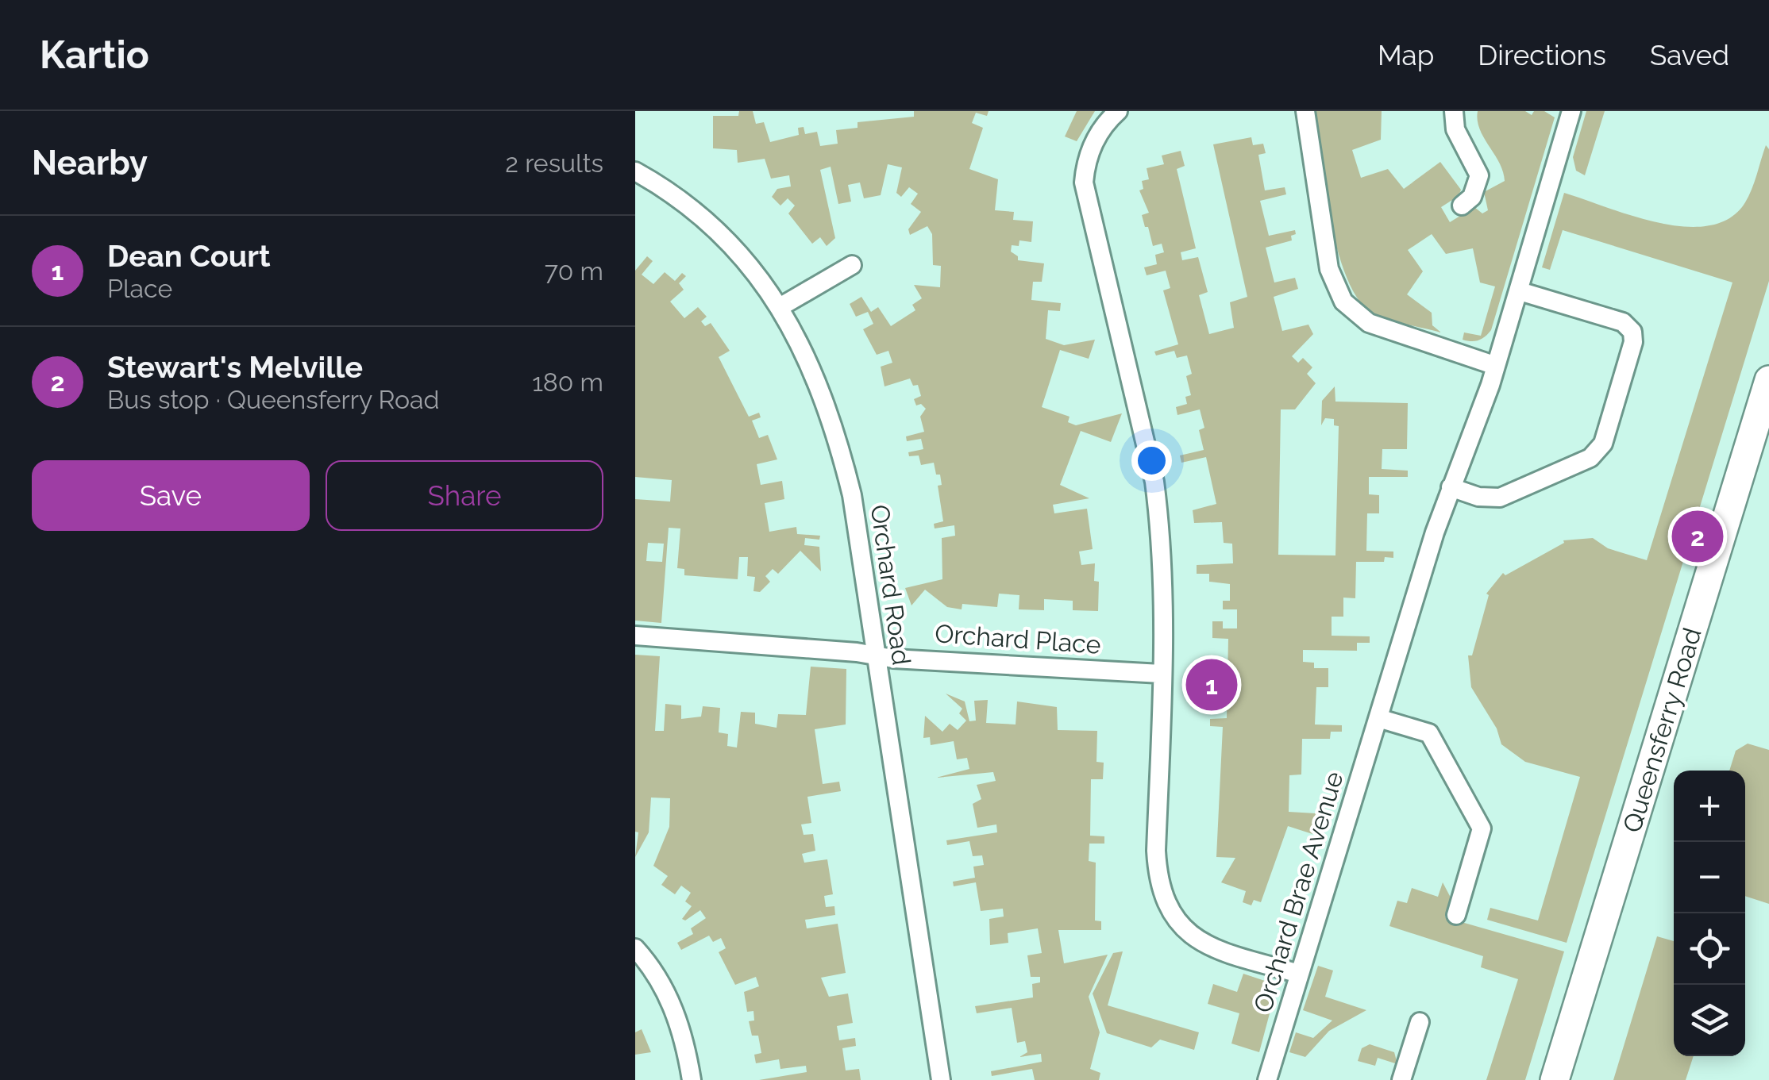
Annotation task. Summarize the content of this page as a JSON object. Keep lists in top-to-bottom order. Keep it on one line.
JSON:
{"streets":{"main road":["Queensferry Road"],"street":["Orchard Road","Orchard Place","Orchard Brae Avenue"]},"crossings":[["Orchard Road","Orchard Place"]],"page":{"header":"Kartio","nav":["Map","Directions","Saved"],"heading":["Nearby","2 results"],"list":[{"mark":"1","name":"Dean Court","note":"Place","value":"70 m"},{"mark":"2","name":"Stewart's Melville","note":"Bus stop · Queensferry Road","value":"180 m"}],"buttons":["Save","Share"],"pins":["2","1"],"map_buttons":["+","−"]}}
